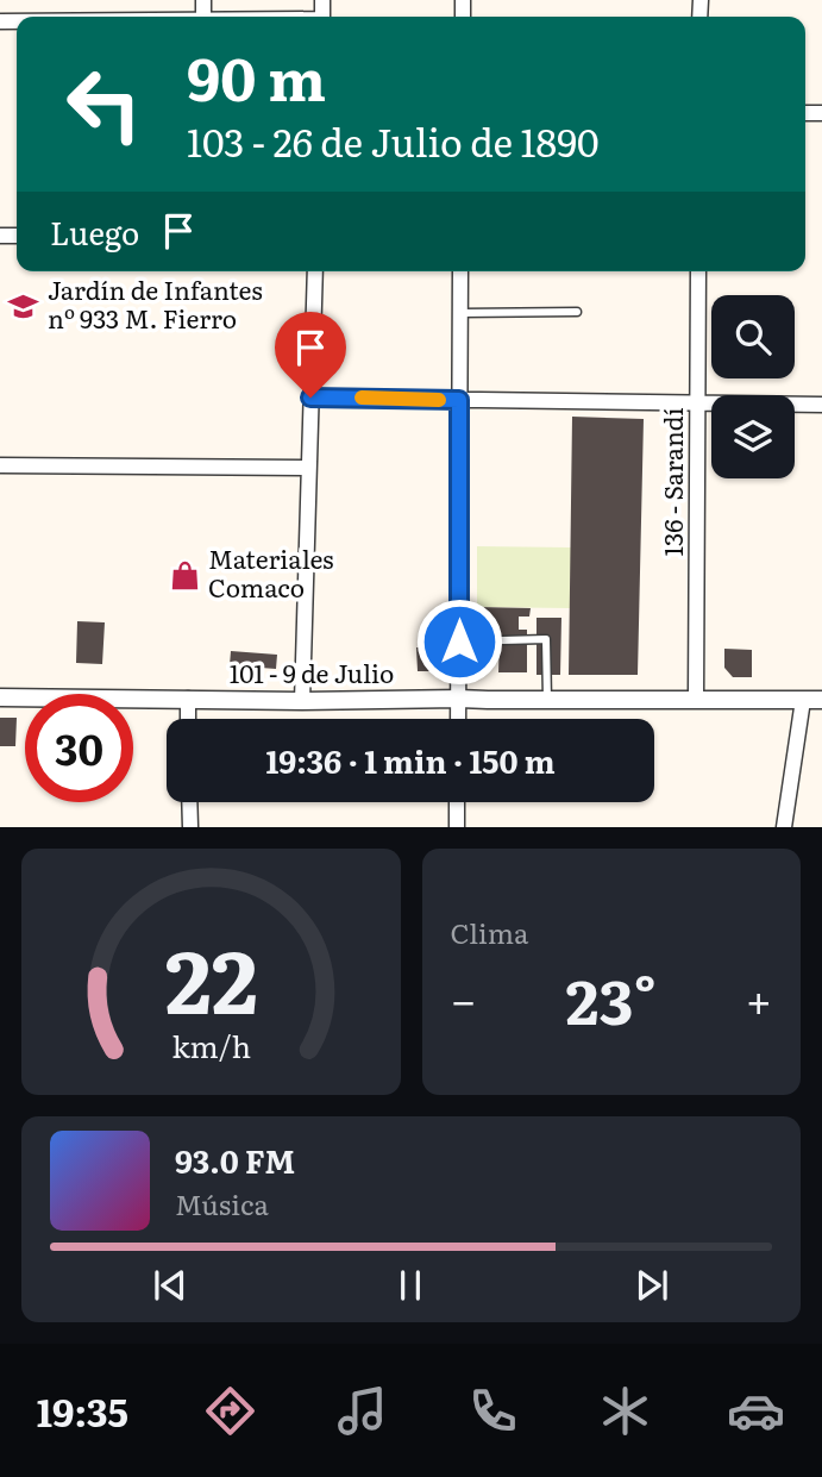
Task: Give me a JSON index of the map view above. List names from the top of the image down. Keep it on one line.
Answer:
{"streets":{"street":["136 - Sarandí","101 - 9 de Julio"]},"crossings":[["136 - Sarandí","101 - 9 de Julio"]],"places":{"school or university":["Jardín de Infantes nº 933 M. Fierro"],"shop":["Materiales Comaco"]},"page":{"turn":["90 m","103 - 26 de Julio de 1890"],"then":"Luego","limit":"30","trip":"19:36 · 1 min · 150 m","tile":"Clima","heat":["−","23°","+"],"song":["93.0 FM","Música"],"tabs":"19:35","gauge":["22","km/h"]}}
